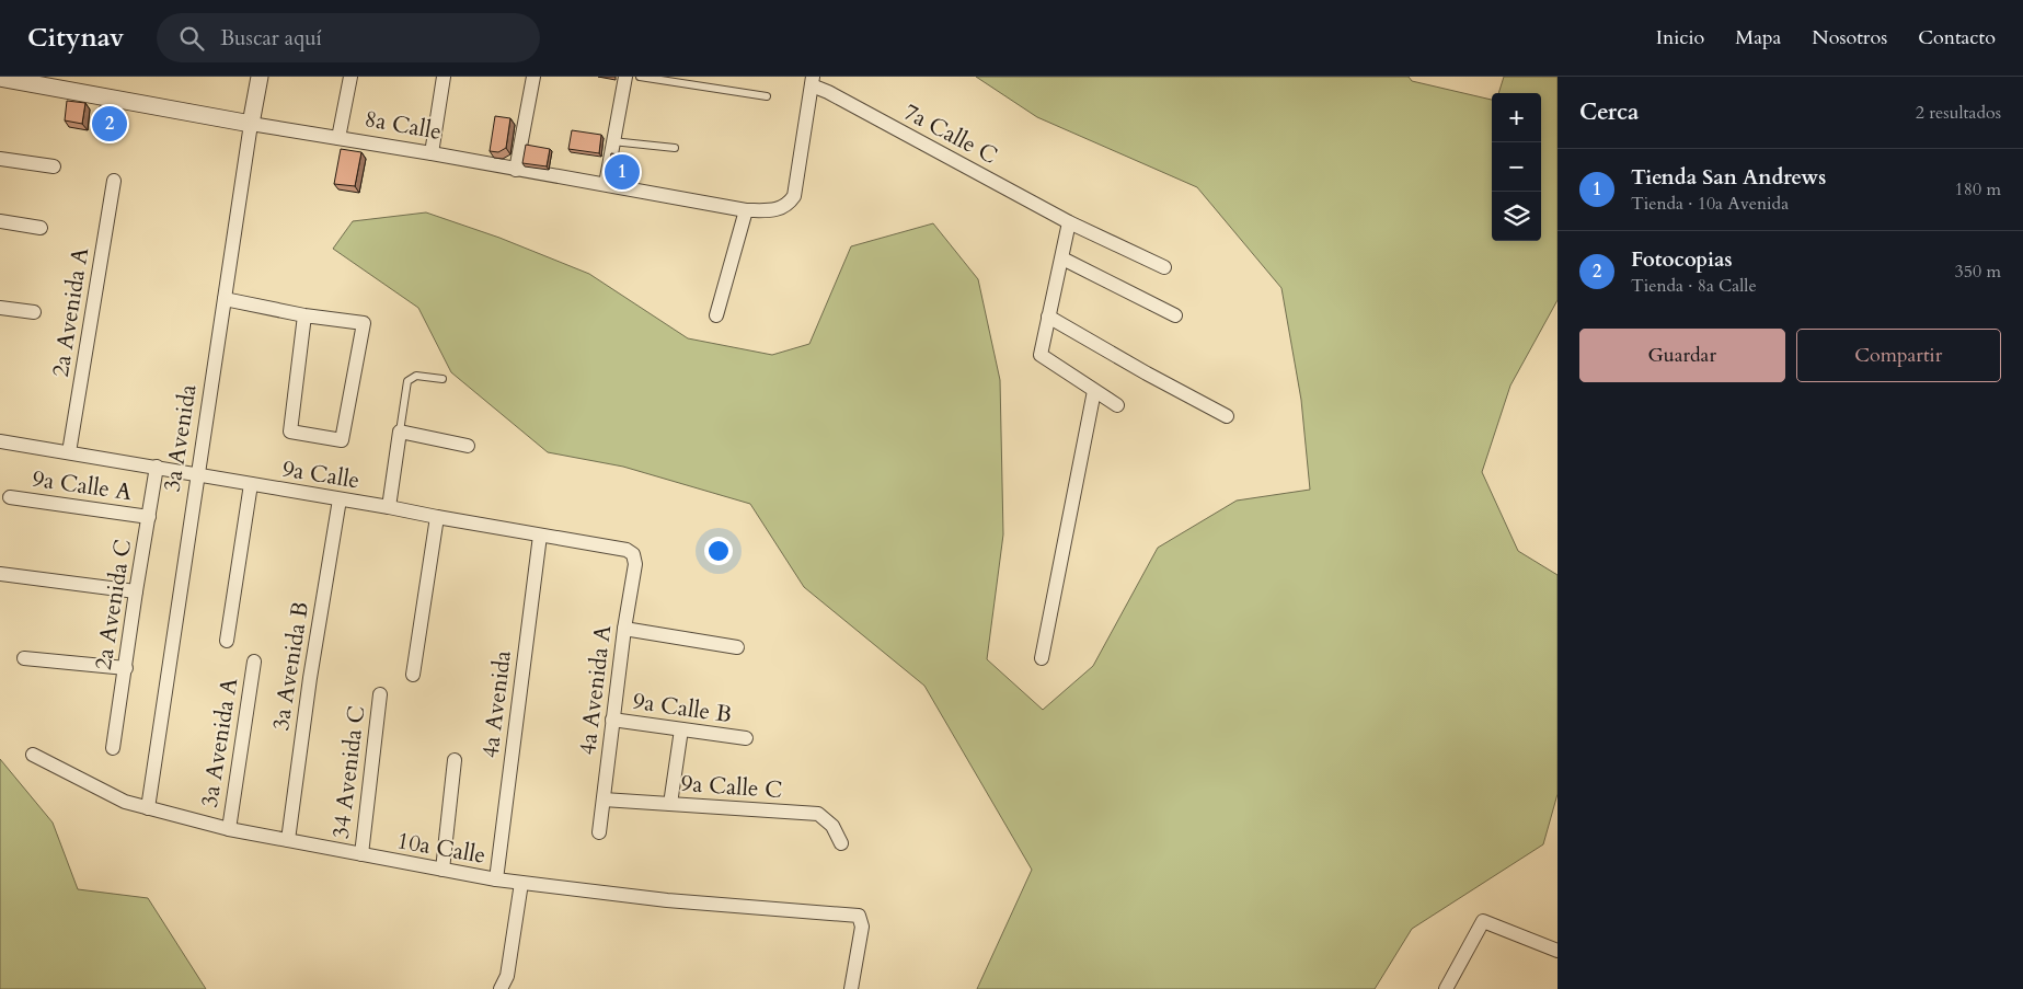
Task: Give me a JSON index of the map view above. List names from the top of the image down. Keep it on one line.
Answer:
{"streets":{"street":["8a Calle","7a Calle C","2a Avenida A","3a Avenida","9a Calle","9a Calle A","2a Avenida C","3a Avenida B","4a Avenida A","4a Avenida","9a Calle B","3a Avenida A","34 Avenida C","9a Calle C","10a Calle"]},"crossings":[["8a Calle","7a Calle C"],["8a Calle","3a Avenida"],["2a Avenida A","9a Calle"],["3a Avenida","9a Calle"],["3a Avenida","10a Calle"],["9a Calle","2a Avenida C"],["9a Calle","3a Avenida B"],["9a Calle","4a Avenida A"],["9a Calle","4a Avenida"],["9a Calle A","2a Avenida C"],["3a Avenida B","10a Calle"],["4a Avenida A","9a Calle B"],["4a Avenida A","9a Calle C"],["4a Avenida","10a Calle"],["3a Avenida A","10a Calle"],["34 Avenida C","10a Calle"]],"page":{"header":"Citynav","search":"Buscar aquí","nav":["Inicio","Mapa","Nosotros","Contacto"],"heading":["Cerca","2 resultados"],"map_buttons":["+","−"],"pins":["2","1"],"list":[{"mark":"1","name":"Tienda San Andrews","note":"Tienda · 10a Avenida","value":"180 m"},{"mark":"2","name":"Fotocopias","note":"Tienda · 8a Calle","value":"350 m"}],"buttons":["Guardar","Compartir"]}}
